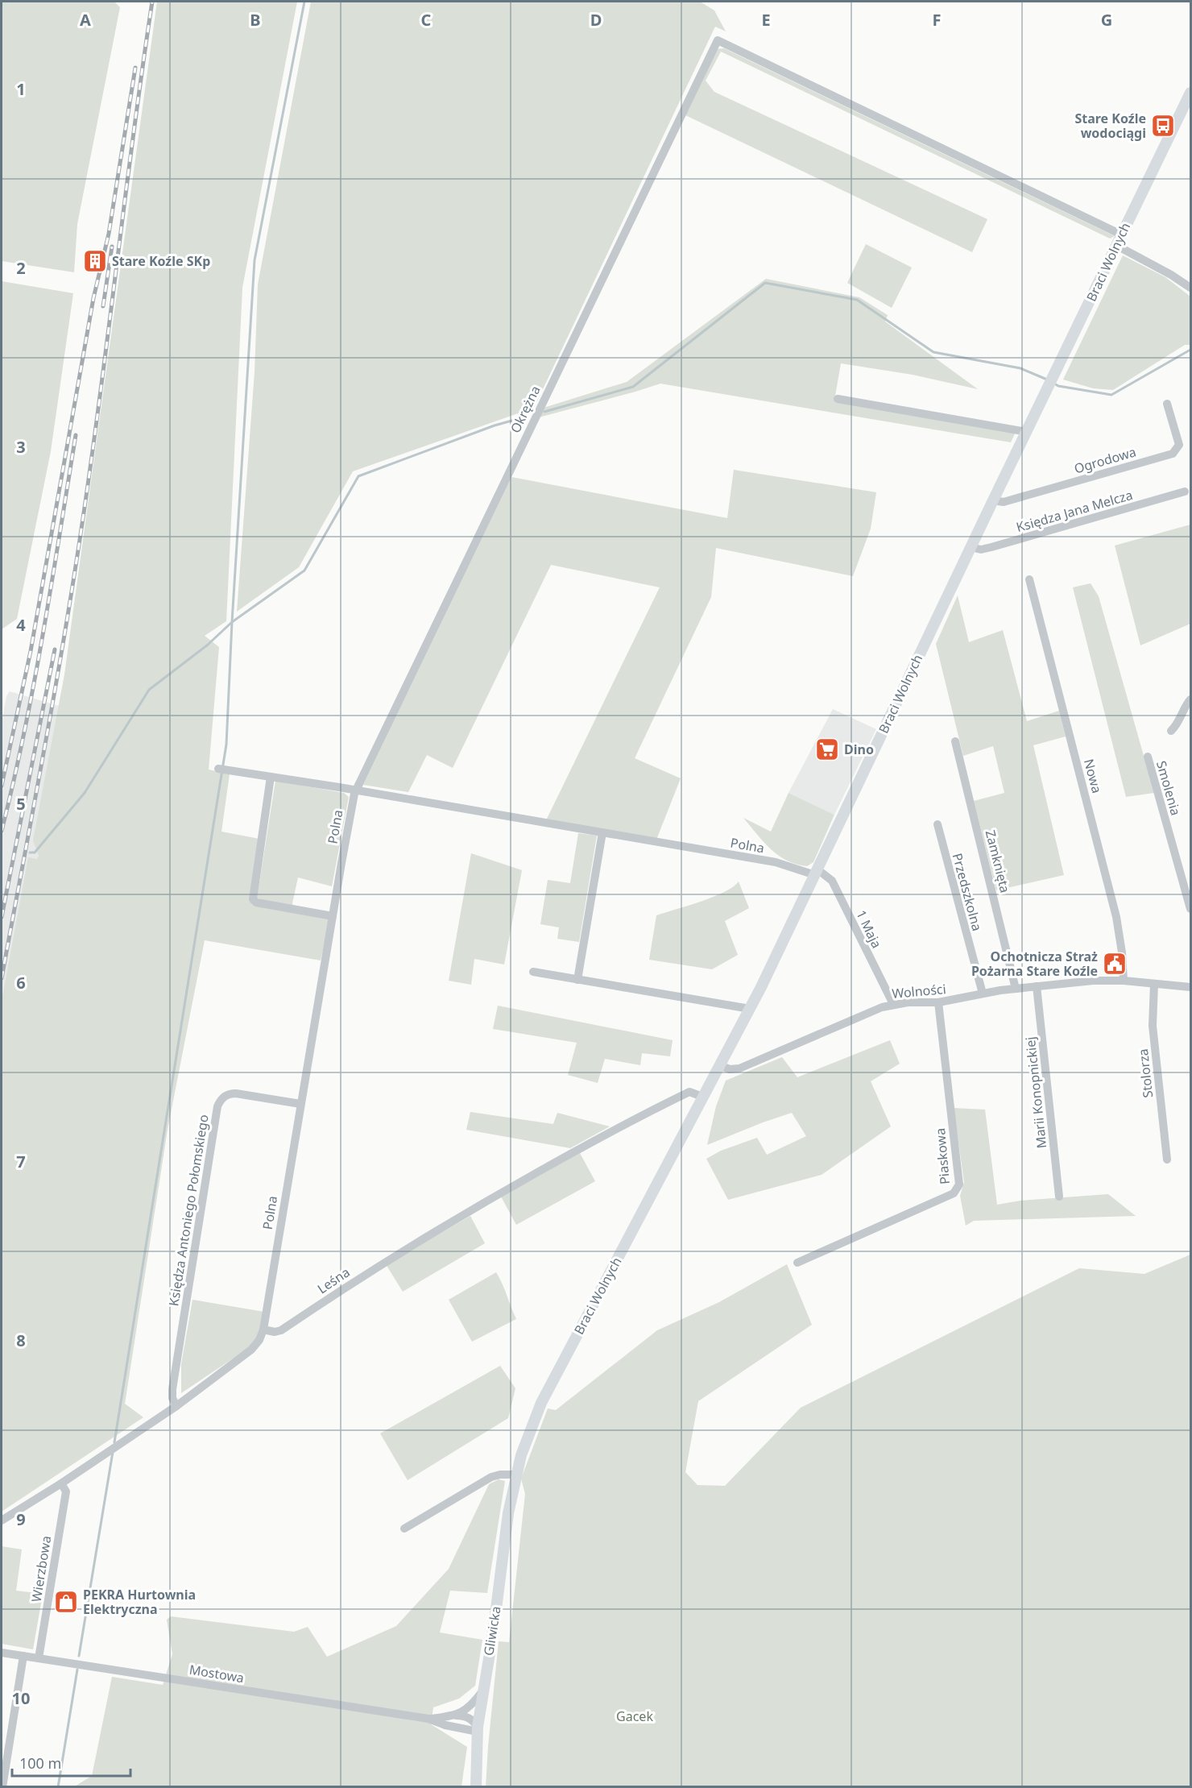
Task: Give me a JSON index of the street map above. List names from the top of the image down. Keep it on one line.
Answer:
{"streets":{"main road":["Braci Wolnych","Gliwicka"],"street":["Okrężna","Ogrodowa","Księdza Jana Melcza","Nowa","Smolenia","Polna","Zamknięta","Przedszkolna","1 Maja","Wolności","Stolorza","Marii Konopnickiej","Piaskowa","Księdza Antoniego Połomskiego","Leśna","Wierzbowa","Mostowa"]},"crossings":[["Braci Wolnych","Okrężna"],["Braci Wolnych","Ogrodowa"],["Braci Wolnych","Księdza Jana Melcza"],["Braci Wolnych","Polna"],["Braci Wolnych","1 Maja"],["Braci Wolnych","Wolności"],["Braci Wolnych","Leśna"],["Braci Wolnych","Gliwicka"],["Okrężna","Polna"],["Nowa","Wolności"],["Polna","1 Maja"],["Polna","Księdza Antoniego Połomskiego"],["Polna","Leśna"],["Zamknięta","Wolności"],["Przedszkolna","Wolności"],["1 Maja","Wolności"],["Wolności","Stolorza"],["Wolności","Marii Konopnickiej"],["Wolności","Piaskowa"],["Wierzbowa","Mostowa"],["Gliwicka","Mostowa"]],"parks":["Gacek"],"places":{"bus stop":["Stare Koźle wodociągi"],"building":["Stare Koźle SKp"],"supermarket":["Dino"],"public building":["Ochotnicza Straż Pożarna Stare Koźle"],"shop":["PEKRA Hurtownia Elektryczna"]},"scale_bar":"100 m","grid":{"columns":["A","B","C","D","E","F","G"],"rows":["1","2","3","4","5","6","7","8","9","10"]}}
